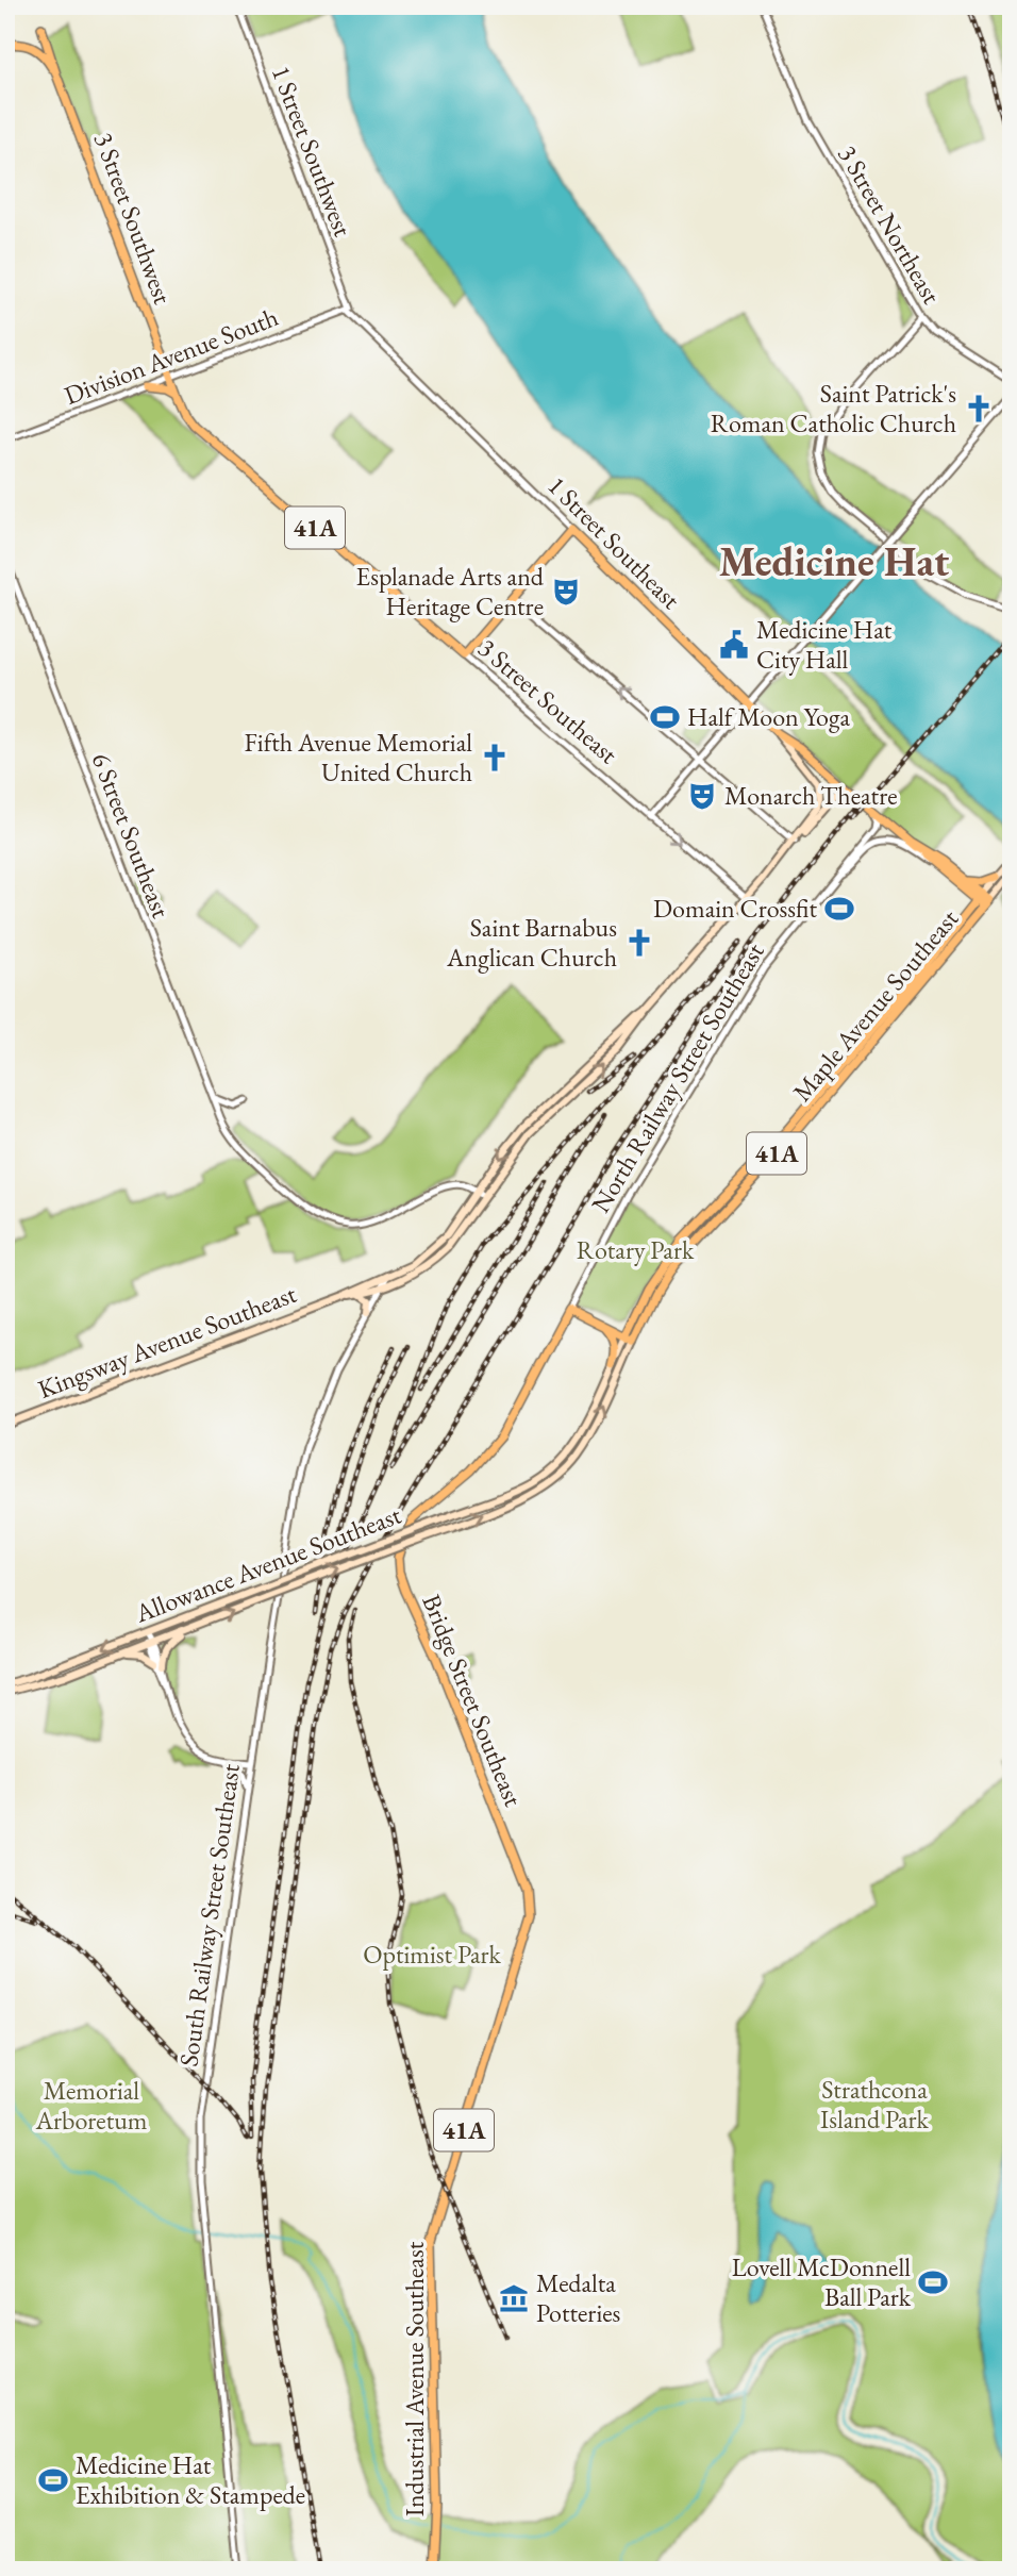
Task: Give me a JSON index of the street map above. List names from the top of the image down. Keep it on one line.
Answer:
{"streets":{"main road":["3 Street Southwest","41A","1 Street Southeast","3 Street Southeast","Maple Avenue Southeast","North Railway Street Southeast","Kingsway Avenue Southeast","Allowance Avenue Southeast","Bridge Street Southeast","Industrial Avenue Southeast"],"street":["1 Street Southwest","3 Street Northeast","Division Avenue South","6 Street Southeast","South Railway Street Southeast"]},"crossings":[["1 Street Southwest","Division Avenue South"],["1 Street Southwest","1 Street Southeast"],["3 Street Southwest","Division Avenue South"],["3 Street Southwest","3 Street Southeast"],["Division Avenue South","1 Street Southeast"],["Division Avenue South","3 Street Southeast"],["Maple Avenue Southeast","Allowance Avenue Southeast"],["North Railway Street Southeast","Bridge Street Southeast"],["Kingsway Avenue Southeast","South Railway Street Southeast"],["Bridge Street Southeast","Industrial Avenue Southeast"]],"districts":["Medicine Hat"],"parks":["Rotary Park","Optimist Park","Strathcona Island Park","Memorial Arboretum"],"places":{"church":["Saint Patrick's Roman Catholic Church","Fifth Avenue Memorial United Church","Saint Barnabus Anglican Church"],"theatre":["Esplanade Arts and Heritage Centre","Monarch Theatre"],"public building":["Medicine Hat City Hall"],"sports":["Half Moon Yoga","Domain Crossfit","Lovell McDonnell Ball Park","Medicine Hat Exhibition & Stampede"],"museum":["Medalta Potteries"]}}
